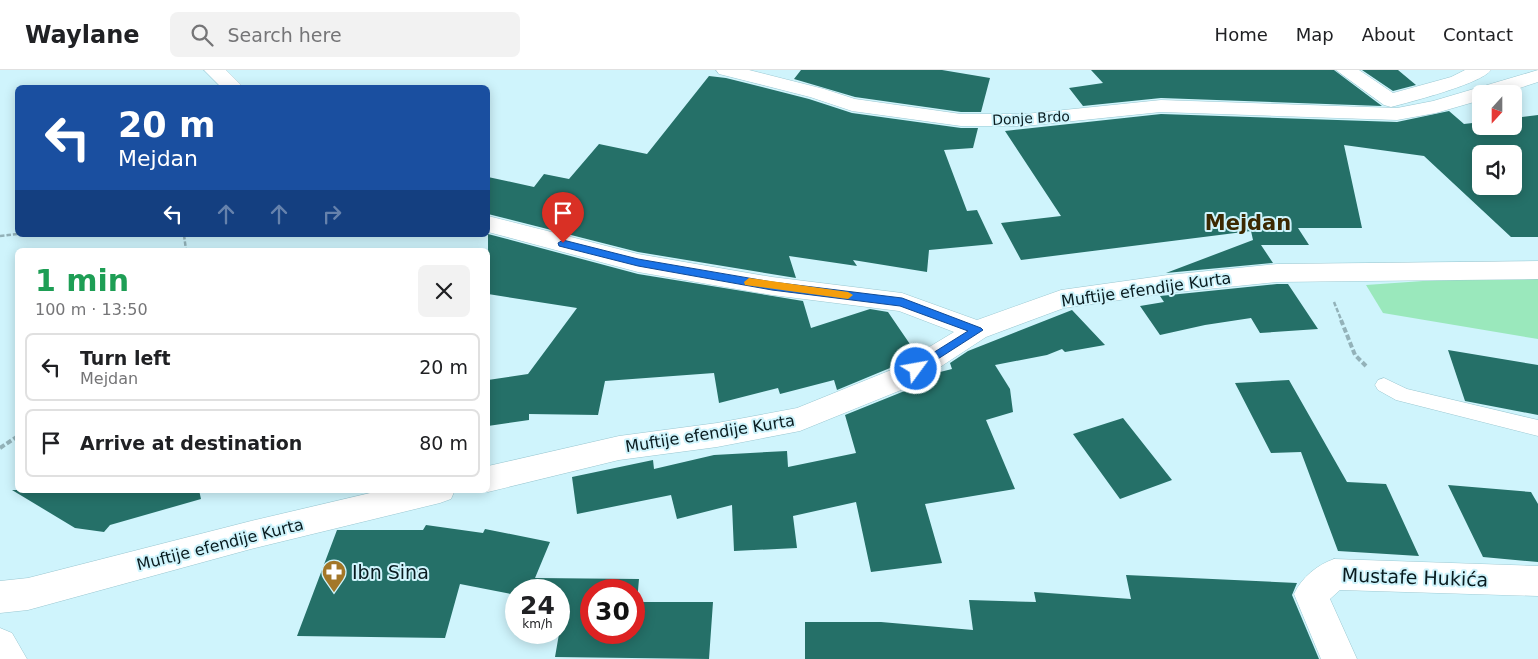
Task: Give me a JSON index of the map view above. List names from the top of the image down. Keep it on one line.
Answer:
{"streets":{"street":["Donje Brdo","Muftije efendije Kurta","Mustafe Hukića"]},"districts":["Mejdan"],"places":{"pharmacy":["Ibn Sina"]},"north":"bottom","page":{"header":"Waylane","search":"Search here","nav":["Home","Map","About","Contact"],"turn":["20 m","Mejdan"],"heading":["1 min","100 m · 13:50"],"list":[{"name":"Turn left","note":"Mejdan","value":"20 m"},{"name":"Arrive at destination","value":"80 m"}],"speed":"24 km/h","limit":"30"}}
